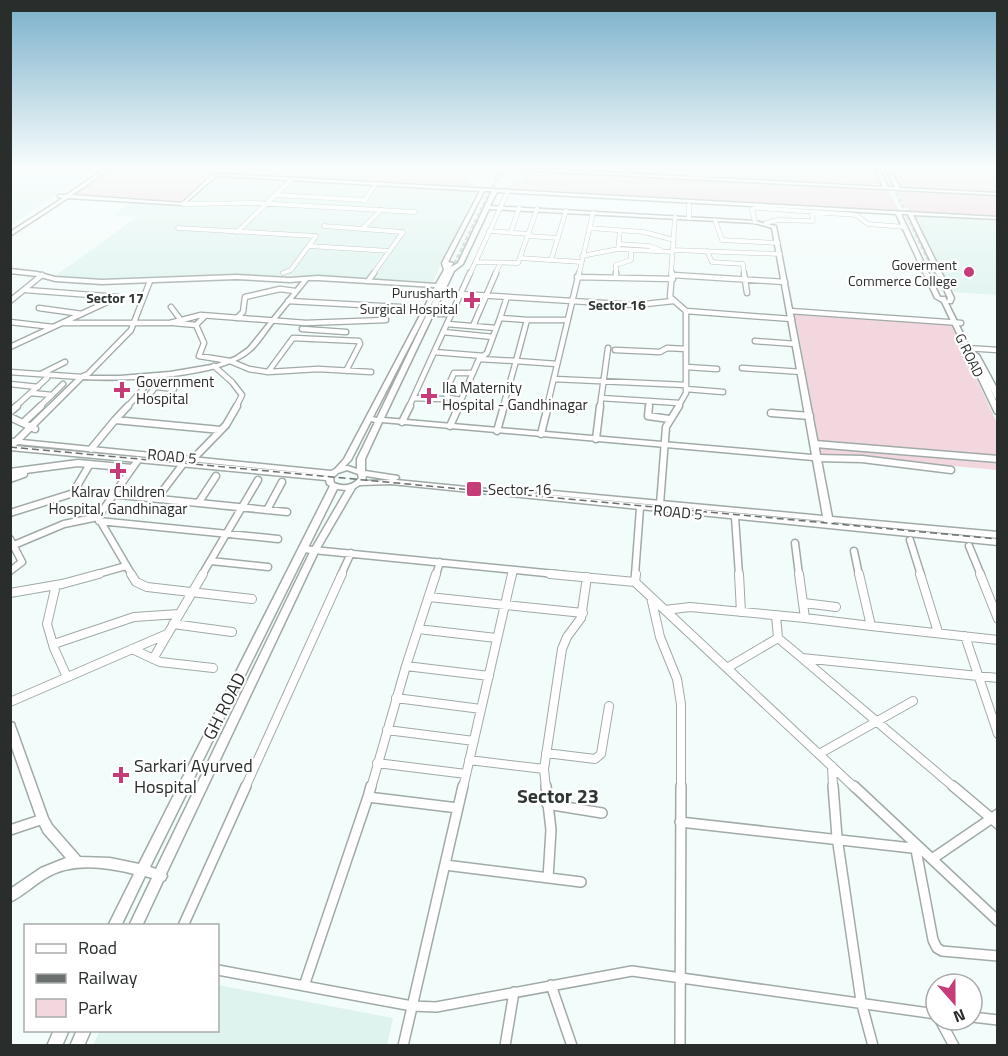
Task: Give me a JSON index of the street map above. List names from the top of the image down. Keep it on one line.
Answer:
{"streets":{"street":["G ROAD","ROAD 5","GH ROAD"]},"crossings":[["ROAD 5","GH ROAD"]],"districts":["Sector 17","Sector 16","Sector 23"],"places":{"other":["Goverment Commerce College"],"health":["Purusharth Surgical Hospital","Government Hospital","Ila Maternity Hospital - Gandhinagar","Kalrav Children Hospital, Gandhinagar","Sarkari Ayurved Hospital"],"transit":["Sector-16"]},"legend":["Road","Railway","Park"],"north":"bottom"}
